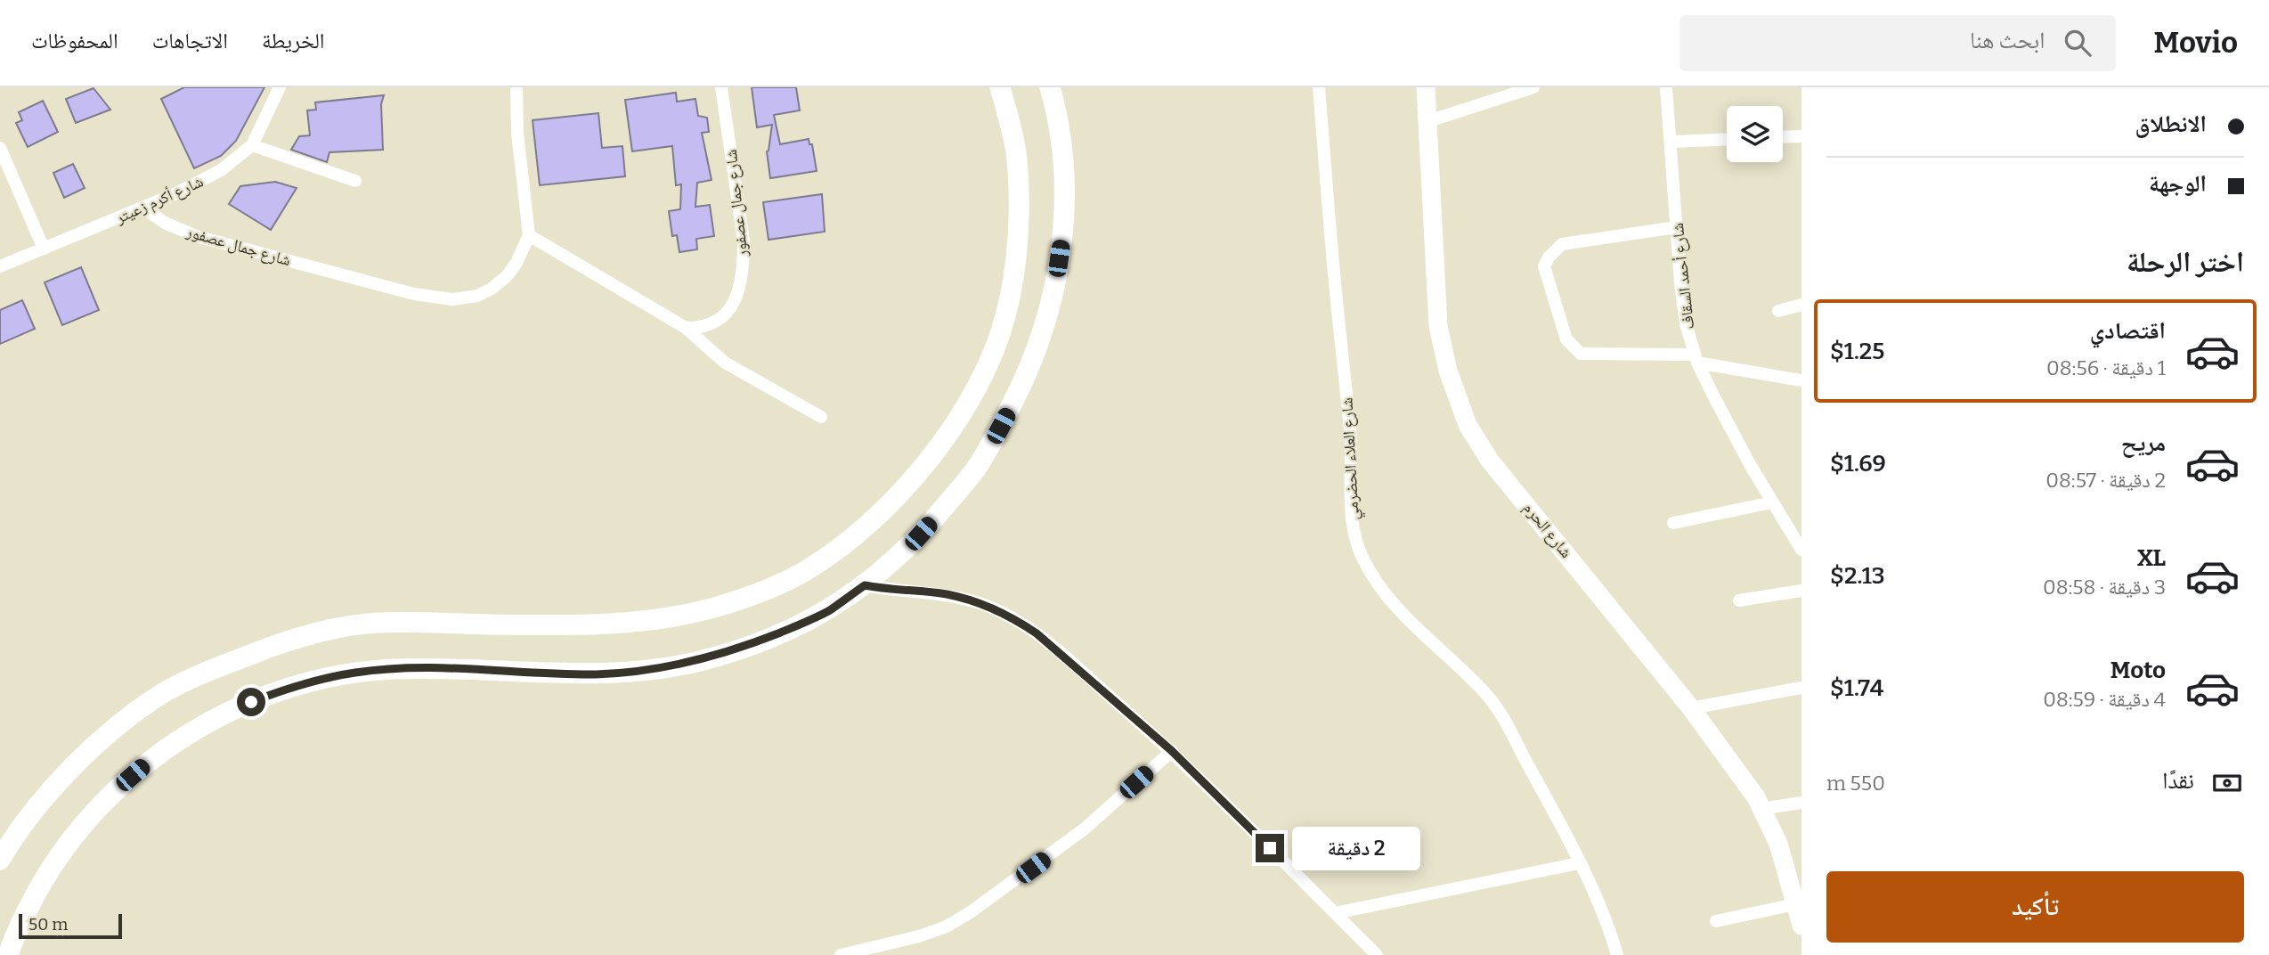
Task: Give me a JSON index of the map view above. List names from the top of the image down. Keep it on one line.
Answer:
{"streets":{"street":["شارع أكرم زعيتر","شارع جمال عصفور","شارع أحمد السقاف","شارع العلاء الحضرمي","شارع الحرم"]},"crossings":[["شارع أكرم زعيتر","شارع جمال عصفور"]],"scale_bar":"50 m","page":{"header":"Movio","search":"ابحث هنا","nav":["الخريطة","الاتجاهات","المحفوظات"],"banner":["الانطلاق","الوجهة"],"heading":"اختر الرحلة","list":[{"name":"اقتصادي","note":"1 دقيقة · 08:56","value":"$1.25"},{"name":"مريح","note":"2 دقيقة · 08:57","value":"$1.69"},{"name":"XL","note":"3 دقيقة · 08:58","value":"$2.13"},{"name":"Moto","note":"4 دقيقة · 08:59","value":"$1.74"}],"pay":["نقدًا","550 m"],"bubble":"2 دقيقة","buttons":"تأكيد","scale":"50 m"}}
